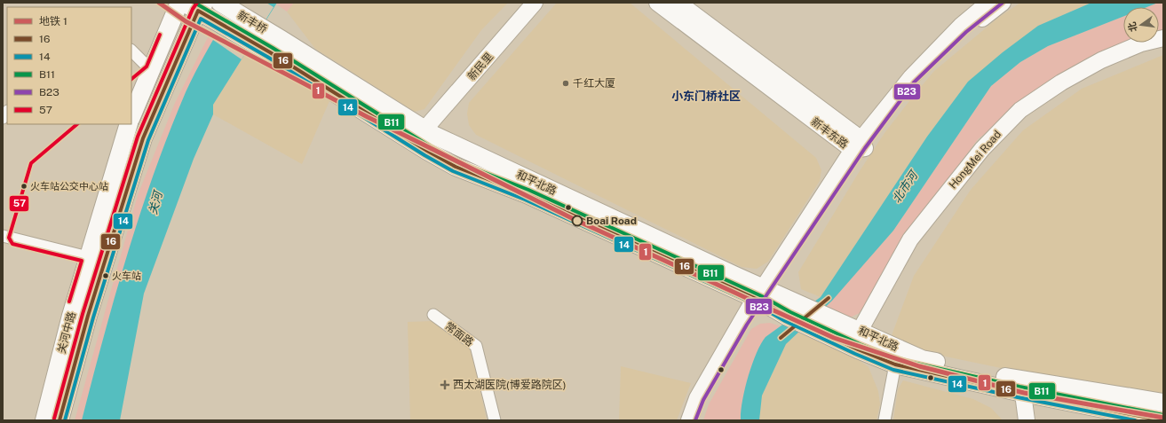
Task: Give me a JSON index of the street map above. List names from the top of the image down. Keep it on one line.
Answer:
{"streets":{"main road":["新丰桥","和平北路","关河中路"],"street":["新民里","新丰东路","HongMei Road","常面路"]},"crossings":[["新丰桥","和平北路"],["新丰桥","关河中路"],["新民里","和平北路"],["HongMei Road","和平北路"]],"districts":["小东门桥社区"],"water":["北市河","关河"],"places":{"other":["千红大厦","火车站公交中心站","Boai Road","火车站"],"health":["西太湖医院(博爱路院区)"]},"lines":["metro line 1","transit line B11","transit line B23","transit line 57","transit line 16","transit line 14"],"legend":["地铁 1","16","14","B11","B23","57"],"north":"left"}
